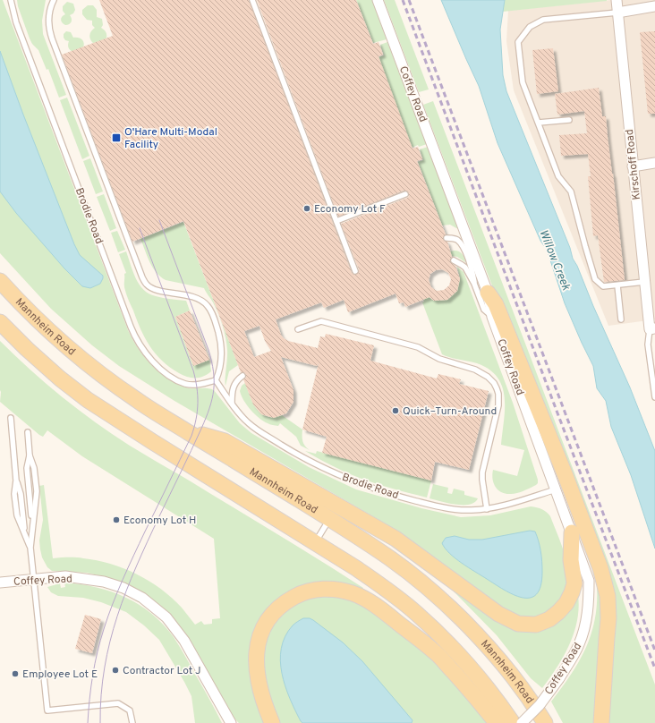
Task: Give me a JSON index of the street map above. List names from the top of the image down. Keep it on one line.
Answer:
{"streets":{"main road":["Mannheim Road"],"street":["Coffey Road","Kirschoff Road"],"lane":["Brodie Road"]},"crossings":[["Coffey Road","Brodie Road"]],"water":["Willow Creek"],"places":{"transit":["O'Hare Multi-Modal Facility"],"other":["Economy Lot F","Quick–Turn-Around","Economy Lot H","Contractor Lot J","Employee Lot E"]}}
